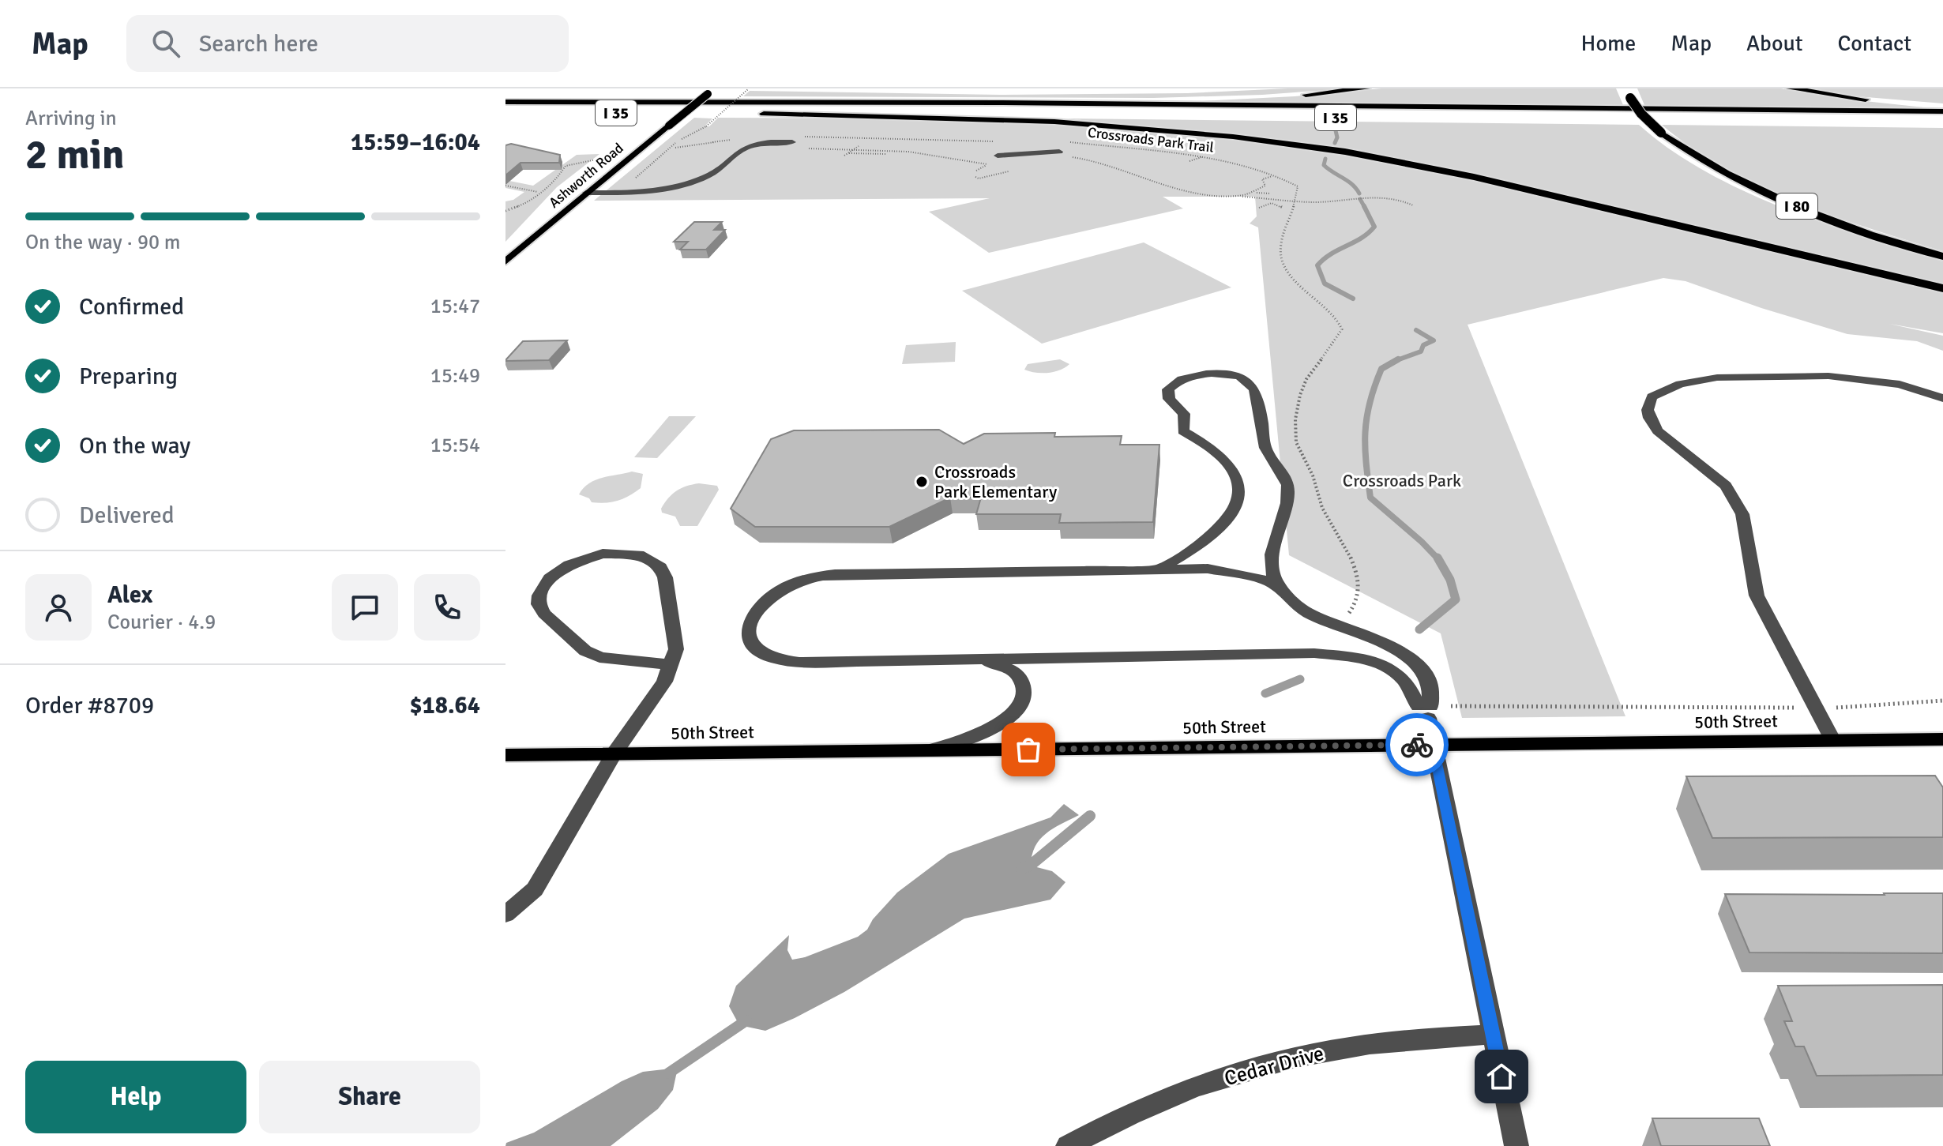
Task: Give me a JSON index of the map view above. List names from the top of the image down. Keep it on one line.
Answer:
{"streets":{"highway":["I 35","I 80"],"main road":["Ashworth Road","50th Street"],"street":["Cedar Drive"],"path":["Crossroads Park Trail"]},"parks":["Crossroads Park"],"places":["Crossroads Park Elementary"],"page":{"header":"Map","search":"Search here","nav":["Home","Map","About","Contact"],"heading":["2 min","Arriving in","15:59–16:04"],"panel":["Alex","Courier · 4.9","Order #8709","$18.64"],"bar":"On the way · 90 m","list":[["Confirmed","15:47"],["Preparing","15:49"],["On the way","15:54"],"Delivered"],"buttons":["Help","Share"]}}
